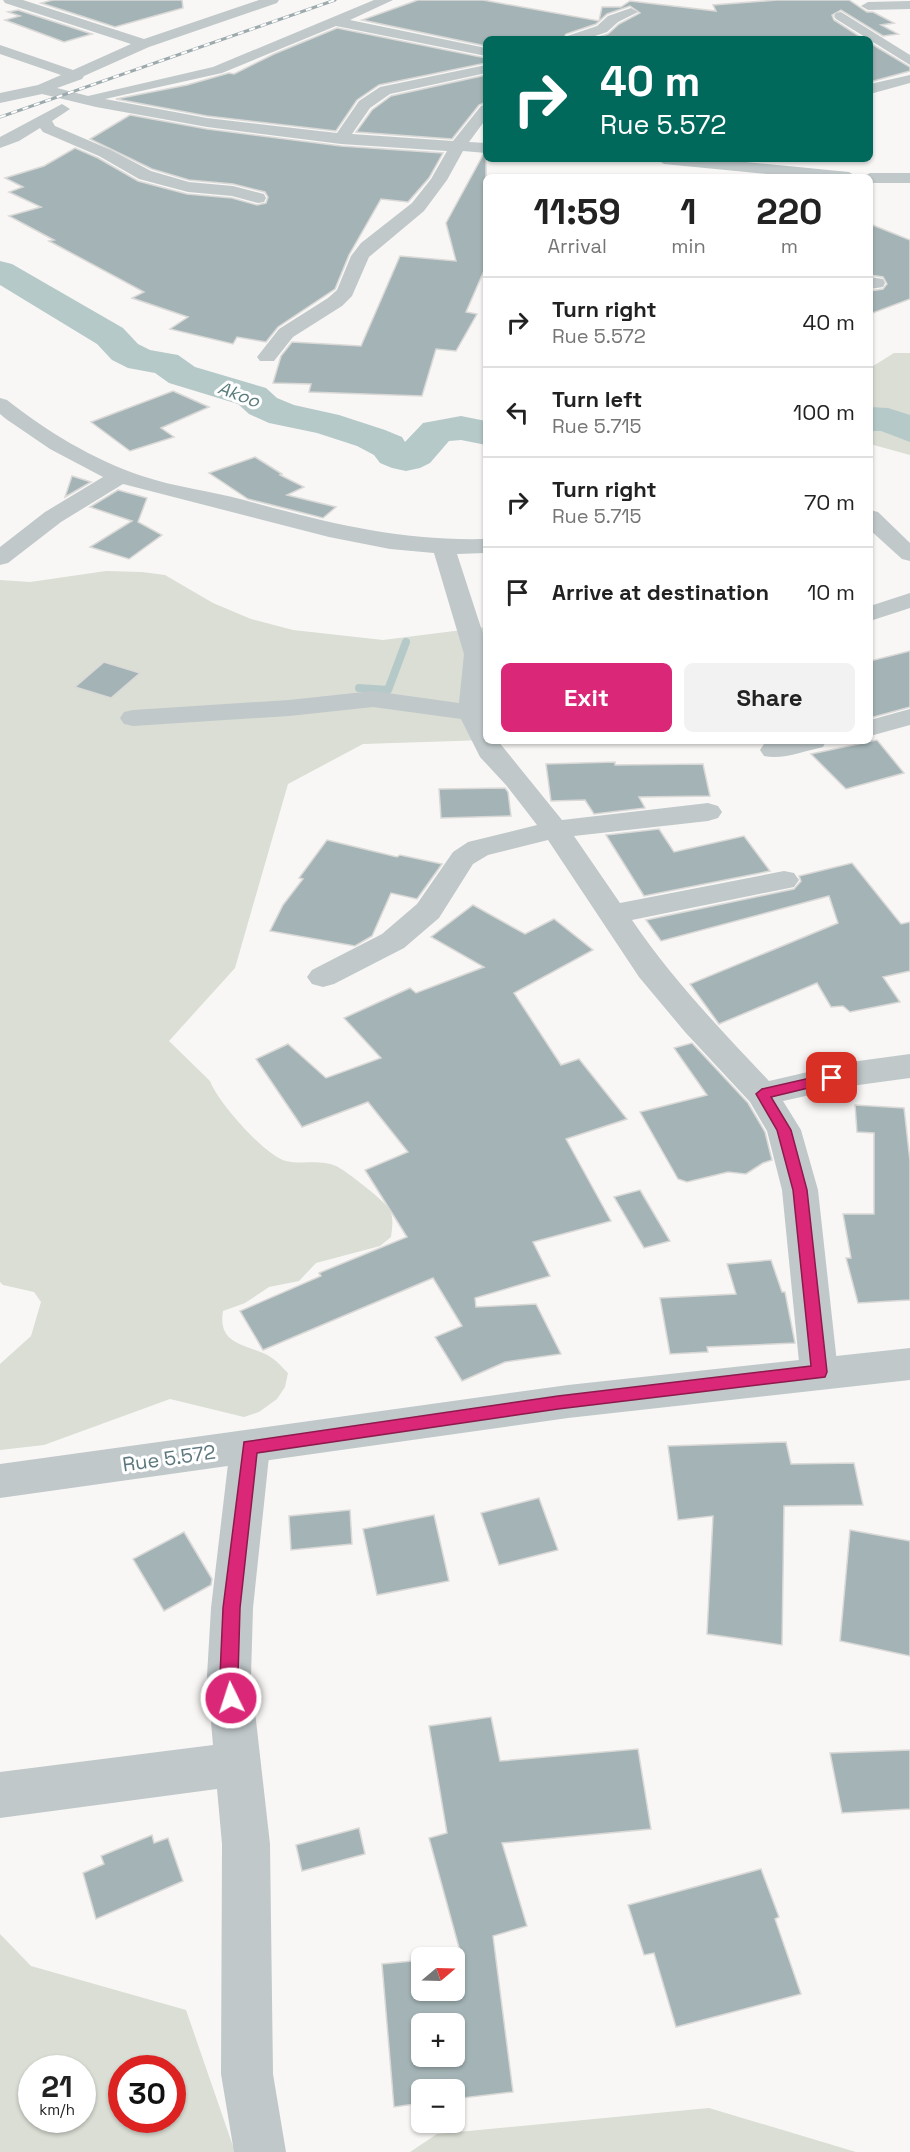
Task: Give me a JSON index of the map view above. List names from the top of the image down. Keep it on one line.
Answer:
{"streets":{"street":["Rue 5.572"]},"water":["Akoo"],"north":"right","page":{"turn":["40 m","Rue 5.572"],"eta":["11:59","Arrival","1","min","220","m"],"list":[{"name":"Turn right","note":"Rue 5.572","value":"40 m"},{"name":"Turn left","note":"Rue 5.715","value":"100 m"},{"name":"Turn right","note":"Rue 5.715","value":"70 m"},{"name":"Arrive at destination","value":"10 m"}],"buttons":["Exit","Share"],"map_buttons":["+","−"],"speed":"21 km/h","limit":"30"}}
